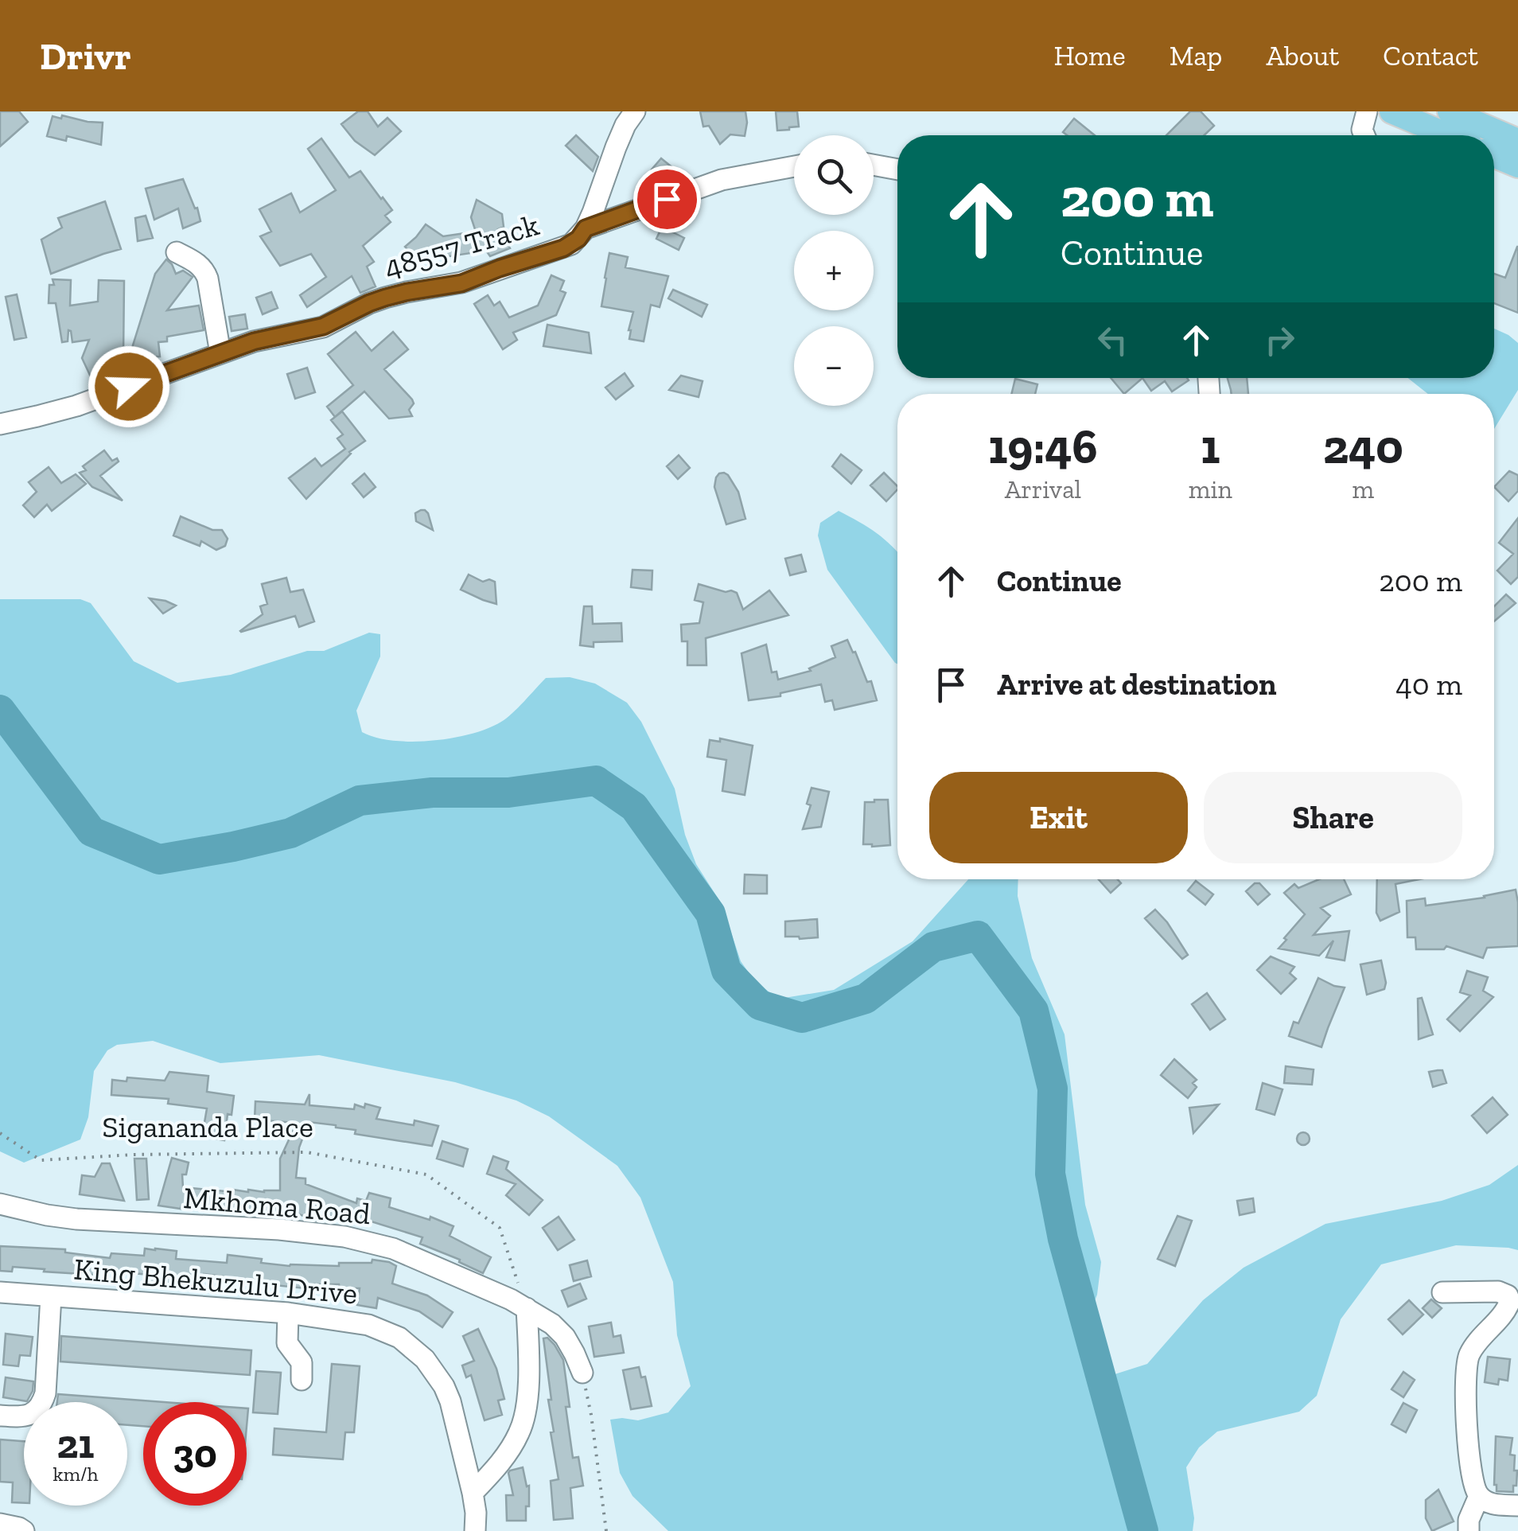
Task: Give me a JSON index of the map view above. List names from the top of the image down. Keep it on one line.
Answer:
{"streets":{"street":["48557 Track","Mkhoma Road","King Bhekuzulu Drive"],"path":["Sigananda Place"]},"crossings":[["Sigananda Place","Mkhoma Road"]],"page":{"header":"Drivr","nav":["Home","Map","About","Contact"],"map_buttons":["+","−"],"turn":["200 m","Continue"],"eta":["19:46","Arrival","1","min","240","m"],"list":[{"name":"Continue","value":"200 m"},{"name":"Arrive at destination","value":"40 m"}],"buttons":["Exit","Share"],"speed":"21 km/h","limit":"30"}}
